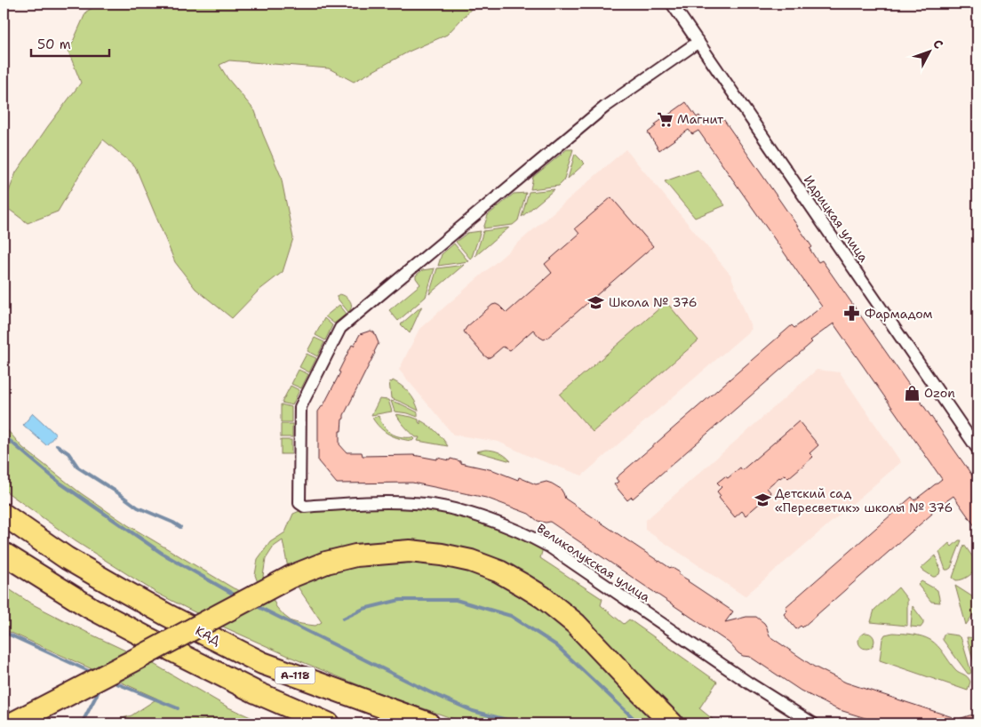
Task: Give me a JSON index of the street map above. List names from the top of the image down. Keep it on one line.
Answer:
{"streets":{"highway":["КАД","А-118"],"street":["Идрицкая улица","Великолукская улица"]},"crossings":[["Идрицкая улица","Великолукская улица"]],"places":{"supermarket":["Магнит"],"school or university":["Школа № 376","Детский сад «Пересветик» школы № 376"],"pharmacy":["Фармадом"],"shop":["Ozon"]},"scale_bar":"50 m","north":"top right"}
